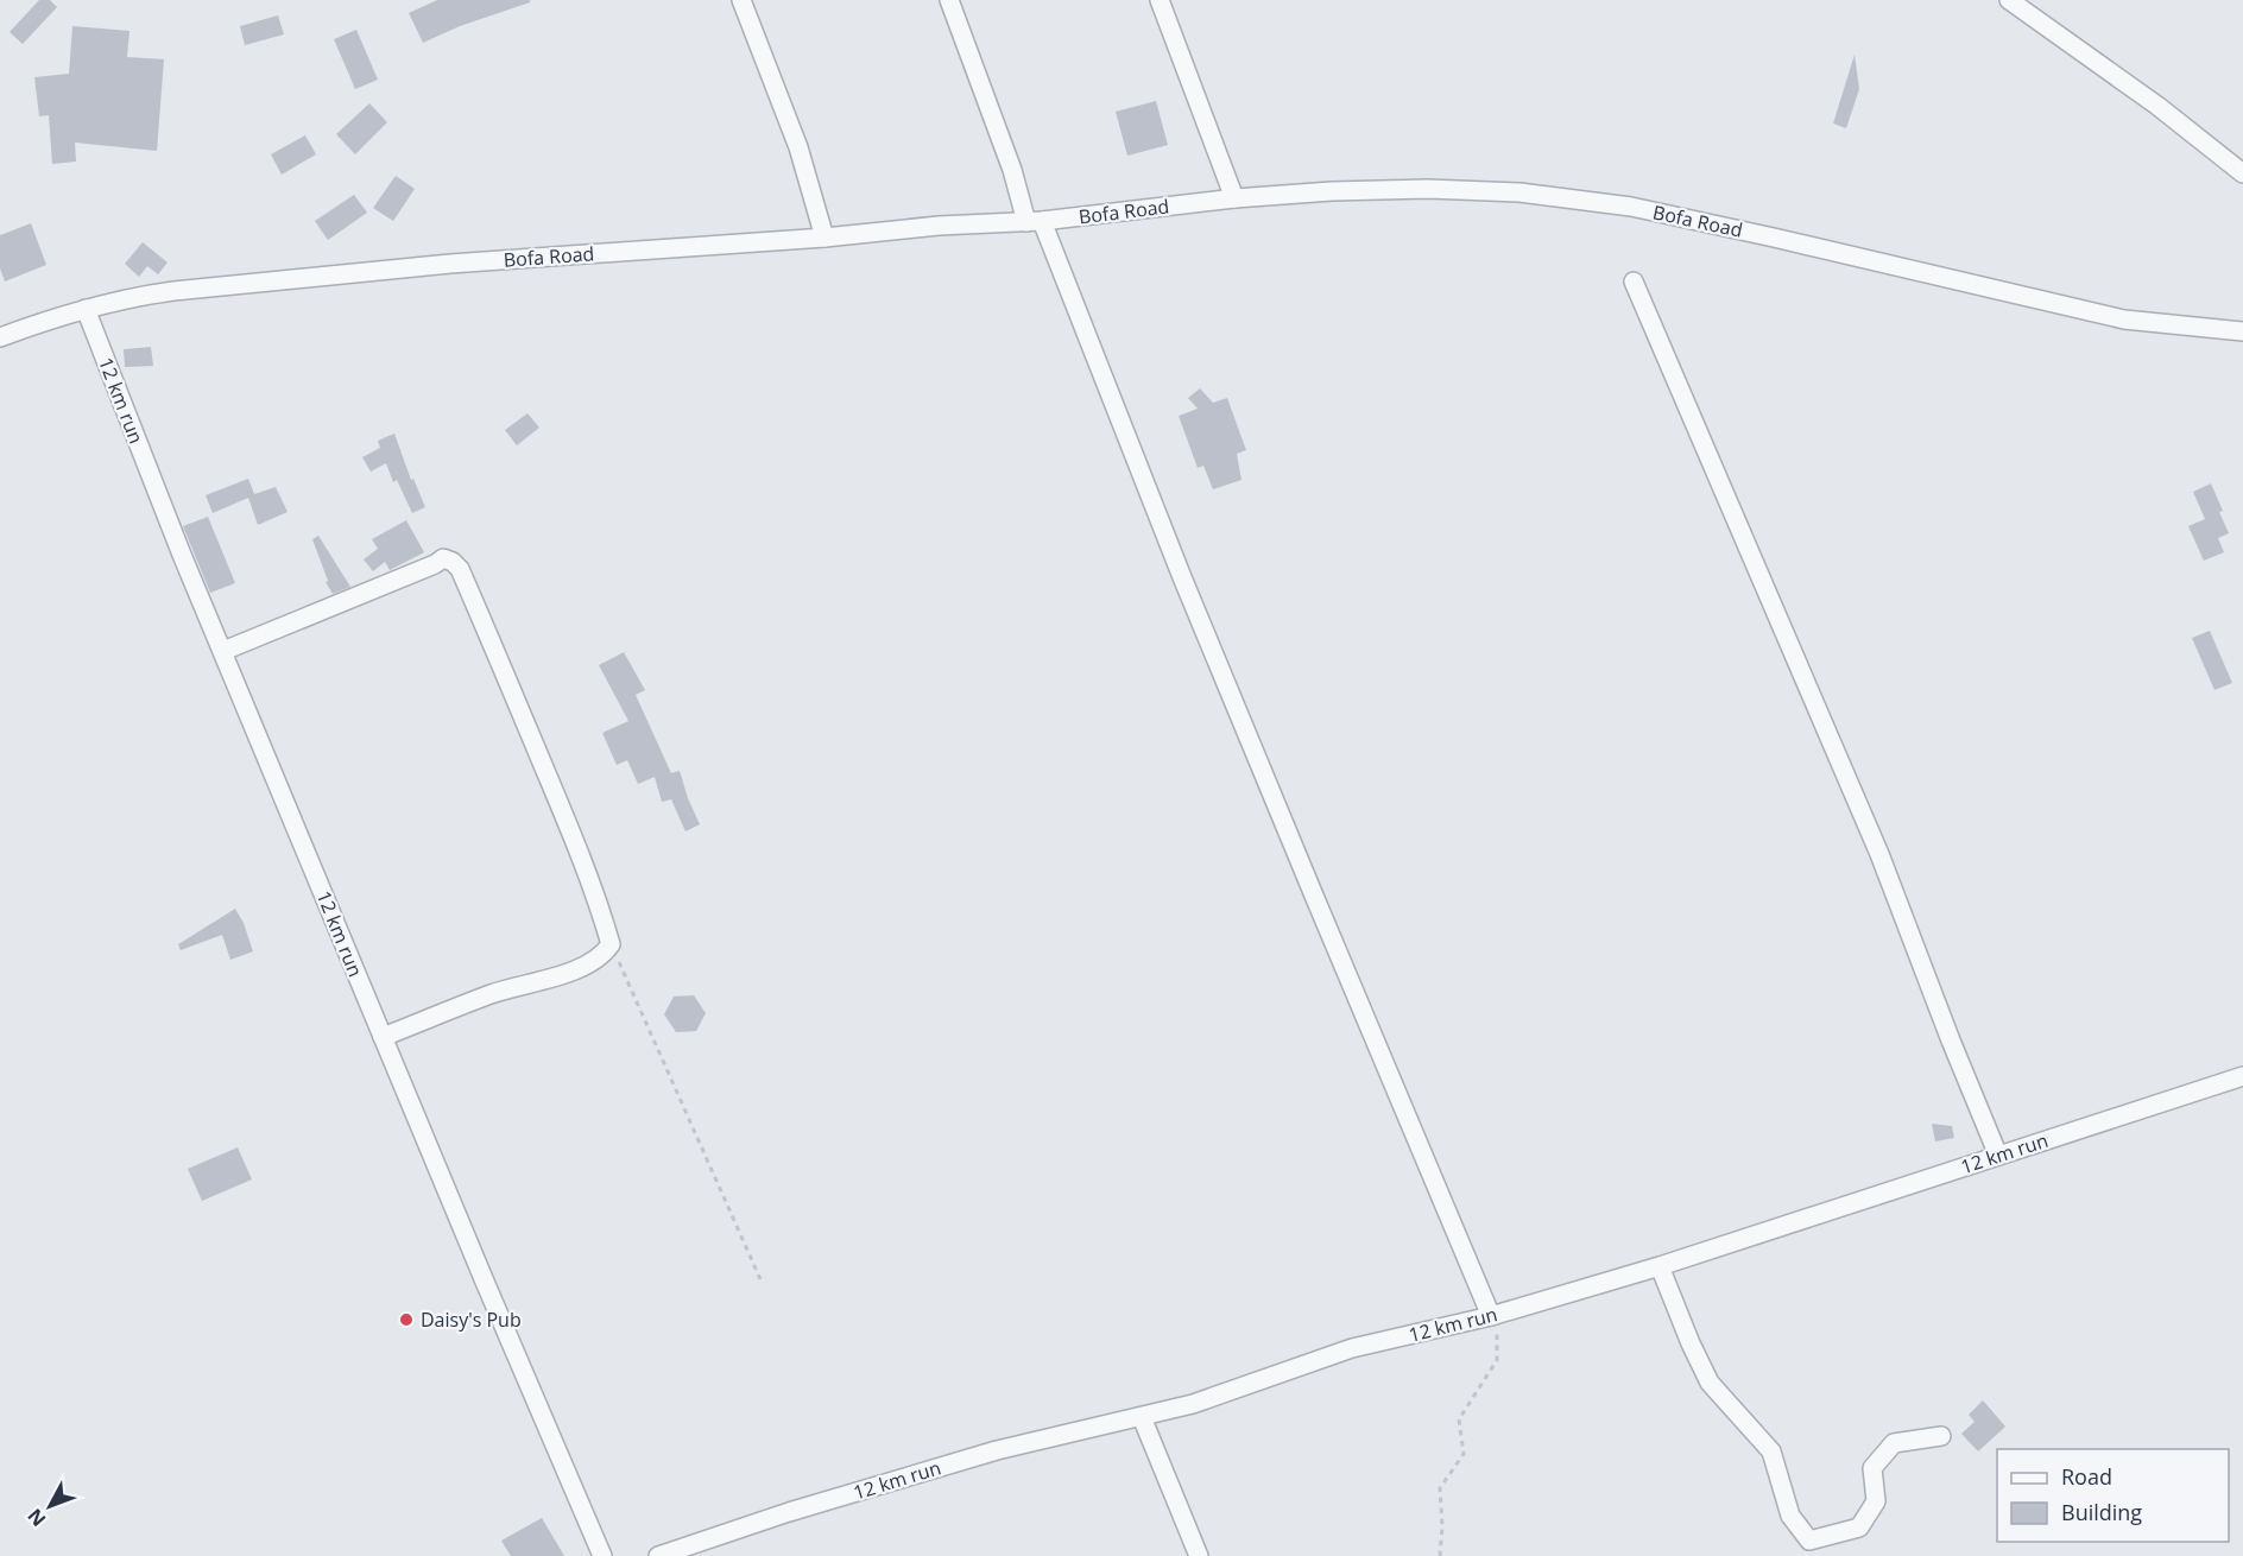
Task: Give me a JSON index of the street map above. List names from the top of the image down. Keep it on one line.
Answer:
{"streets":{"street":["Bofa Road","12 km run"]},"crossings":[["Bofa Road","12 km run"]],"places":["Daisy's Pub"],"legend":["Road","Building"],"north":"bottom left"}
